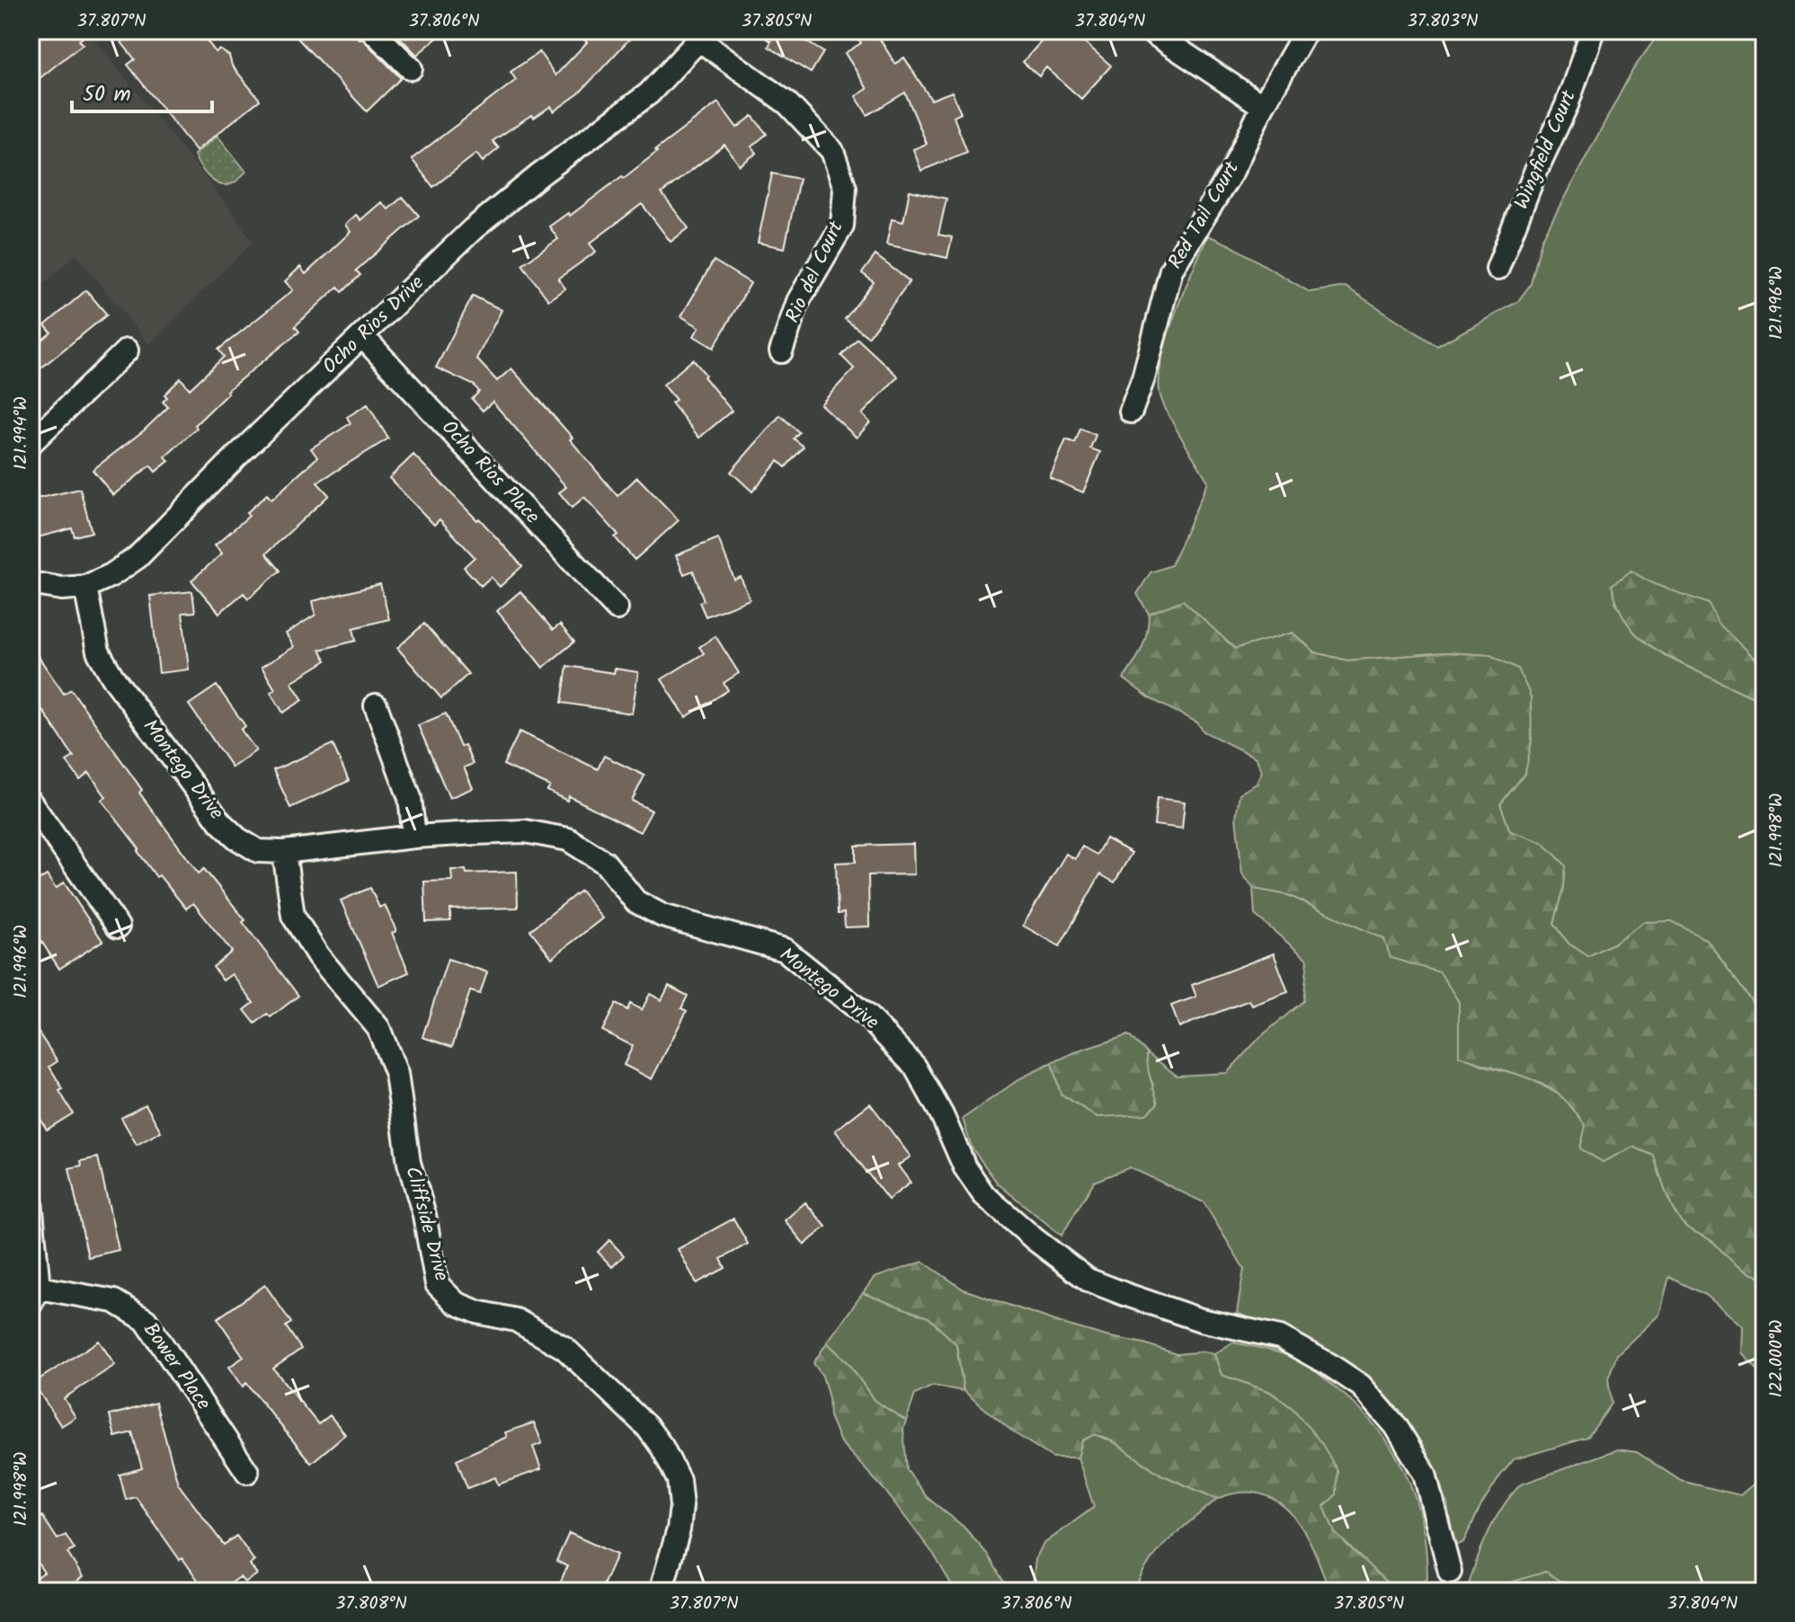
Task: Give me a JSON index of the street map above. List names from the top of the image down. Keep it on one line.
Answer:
{"streets":{"street":["Wingfield Court","Red Tail Court","Rio del Court","Ocho Rios Drive","Ocho Rios Place","Montego Drive","Cliffside Drive","Bower Place"]},"crossings":[["Rio del Court","Ocho Rios Drive"],["Ocho Rios Drive","Ocho Rios Place"],["Ocho Rios Drive","Montego Drive"],["Montego Drive","Cliffside Drive"]],"scale_bar":"50 m","coordinates":["37.807°N","37.806°N","37.805°N","37.804°N","37.803°N","121.996°W","121.994°W","121.998°W","122.000°W","37.808°N"]}
